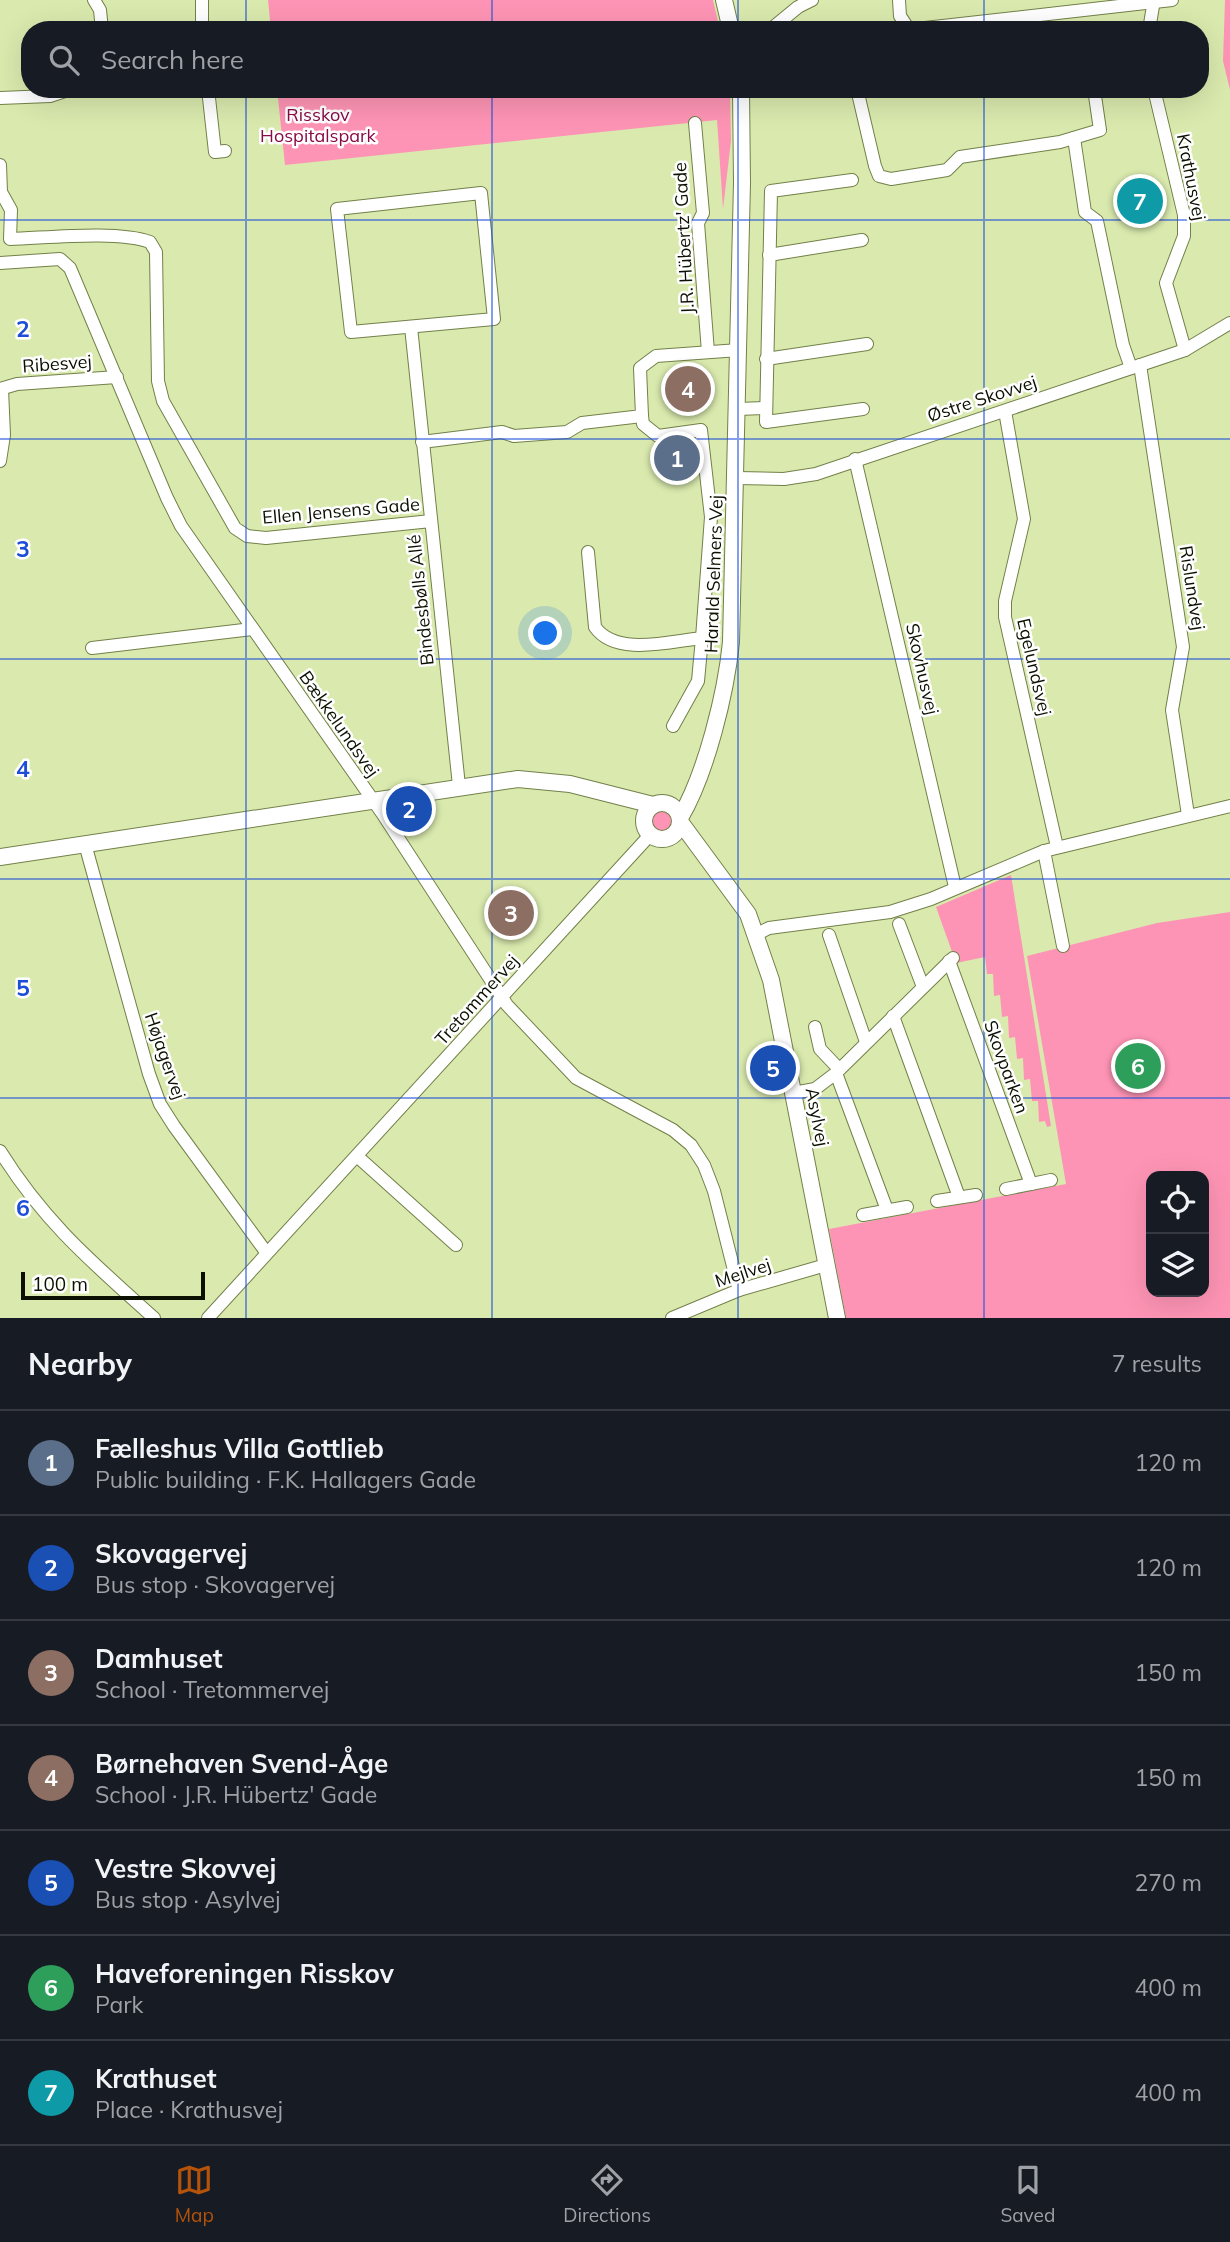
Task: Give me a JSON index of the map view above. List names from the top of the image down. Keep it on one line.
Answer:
{"streets":{"street":["Krathusvej","J.R. Hübertz' Gade","Ribesvej","Østre Skovvej","Ellen Jensens Gade","Harald Selmers Vej","Rislundvej","Bindesbølls Allé","Egelundsvej","Skovhusvej","Bækkelundsvej","Tretommervej","Højagervej","Skovparken","Asylvej","Mejlvej"]},"crossings":[["Krathusvej","Østre Skovvej"],["Ribesvej","Bækkelundsvej"],["Østre Skovvej","Harald Selmers Vej"],["Østre Skovvej","Rislundvej"],["Østre Skovvej","Egelundsvej"],["Østre Skovvej","Skovhusvej"],["Ellen Jensens Gade","Bindesbølls Allé"],["Harald Selmers Vej","Tretommervej"],["Harald Selmers Vej","Asylvej"],["Bækkelundsvej","Tretommervej"],["Bækkelundsvej","Mejlvej"],["Tretommervej","Højagervej"],["Tretommervej","Asylvej"],["Skovparken","Asylvej"],["Asylvej","Mejlvej"]],"parks":["Risskov Hospitalspark"],"scale_bar":"100 m","page":{"search":"Search here","pins":["7","4","1","2","3","6","5"],"scale":"100 m","heading":["Nearby","7 results"],"list":[{"mark":"1","name":"Fælleshus Villa Gottlieb","note":"Public building · F.K. Hallagers Gade","value":"120 m"},{"mark":"2","name":"Skovagervej","note":"Bus stop · Skovagervej","value":"120 m"},{"mark":"3","name":"Damhuset","note":"School · Tretommervej","value":"150 m"},{"mark":"4","name":"Børnehaven Svend-Åge","note":"School · J.R. Hübertz' Gade","value":"150 m"},{"mark":"5","name":"Vestre Skovvej","note":"Bus stop · Asylvej","value":"270 m"},{"mark":"6","name":"Haveforeningen Risskov","note":"Park","value":"400 m"},{"mark":"7","name":"Krathuset","note":"Place · Krathusvej","value":"400 m"}],"nav":["Map","Directions","Saved"]},"grid":{"rows":["2","3","4","5","6"]}}
